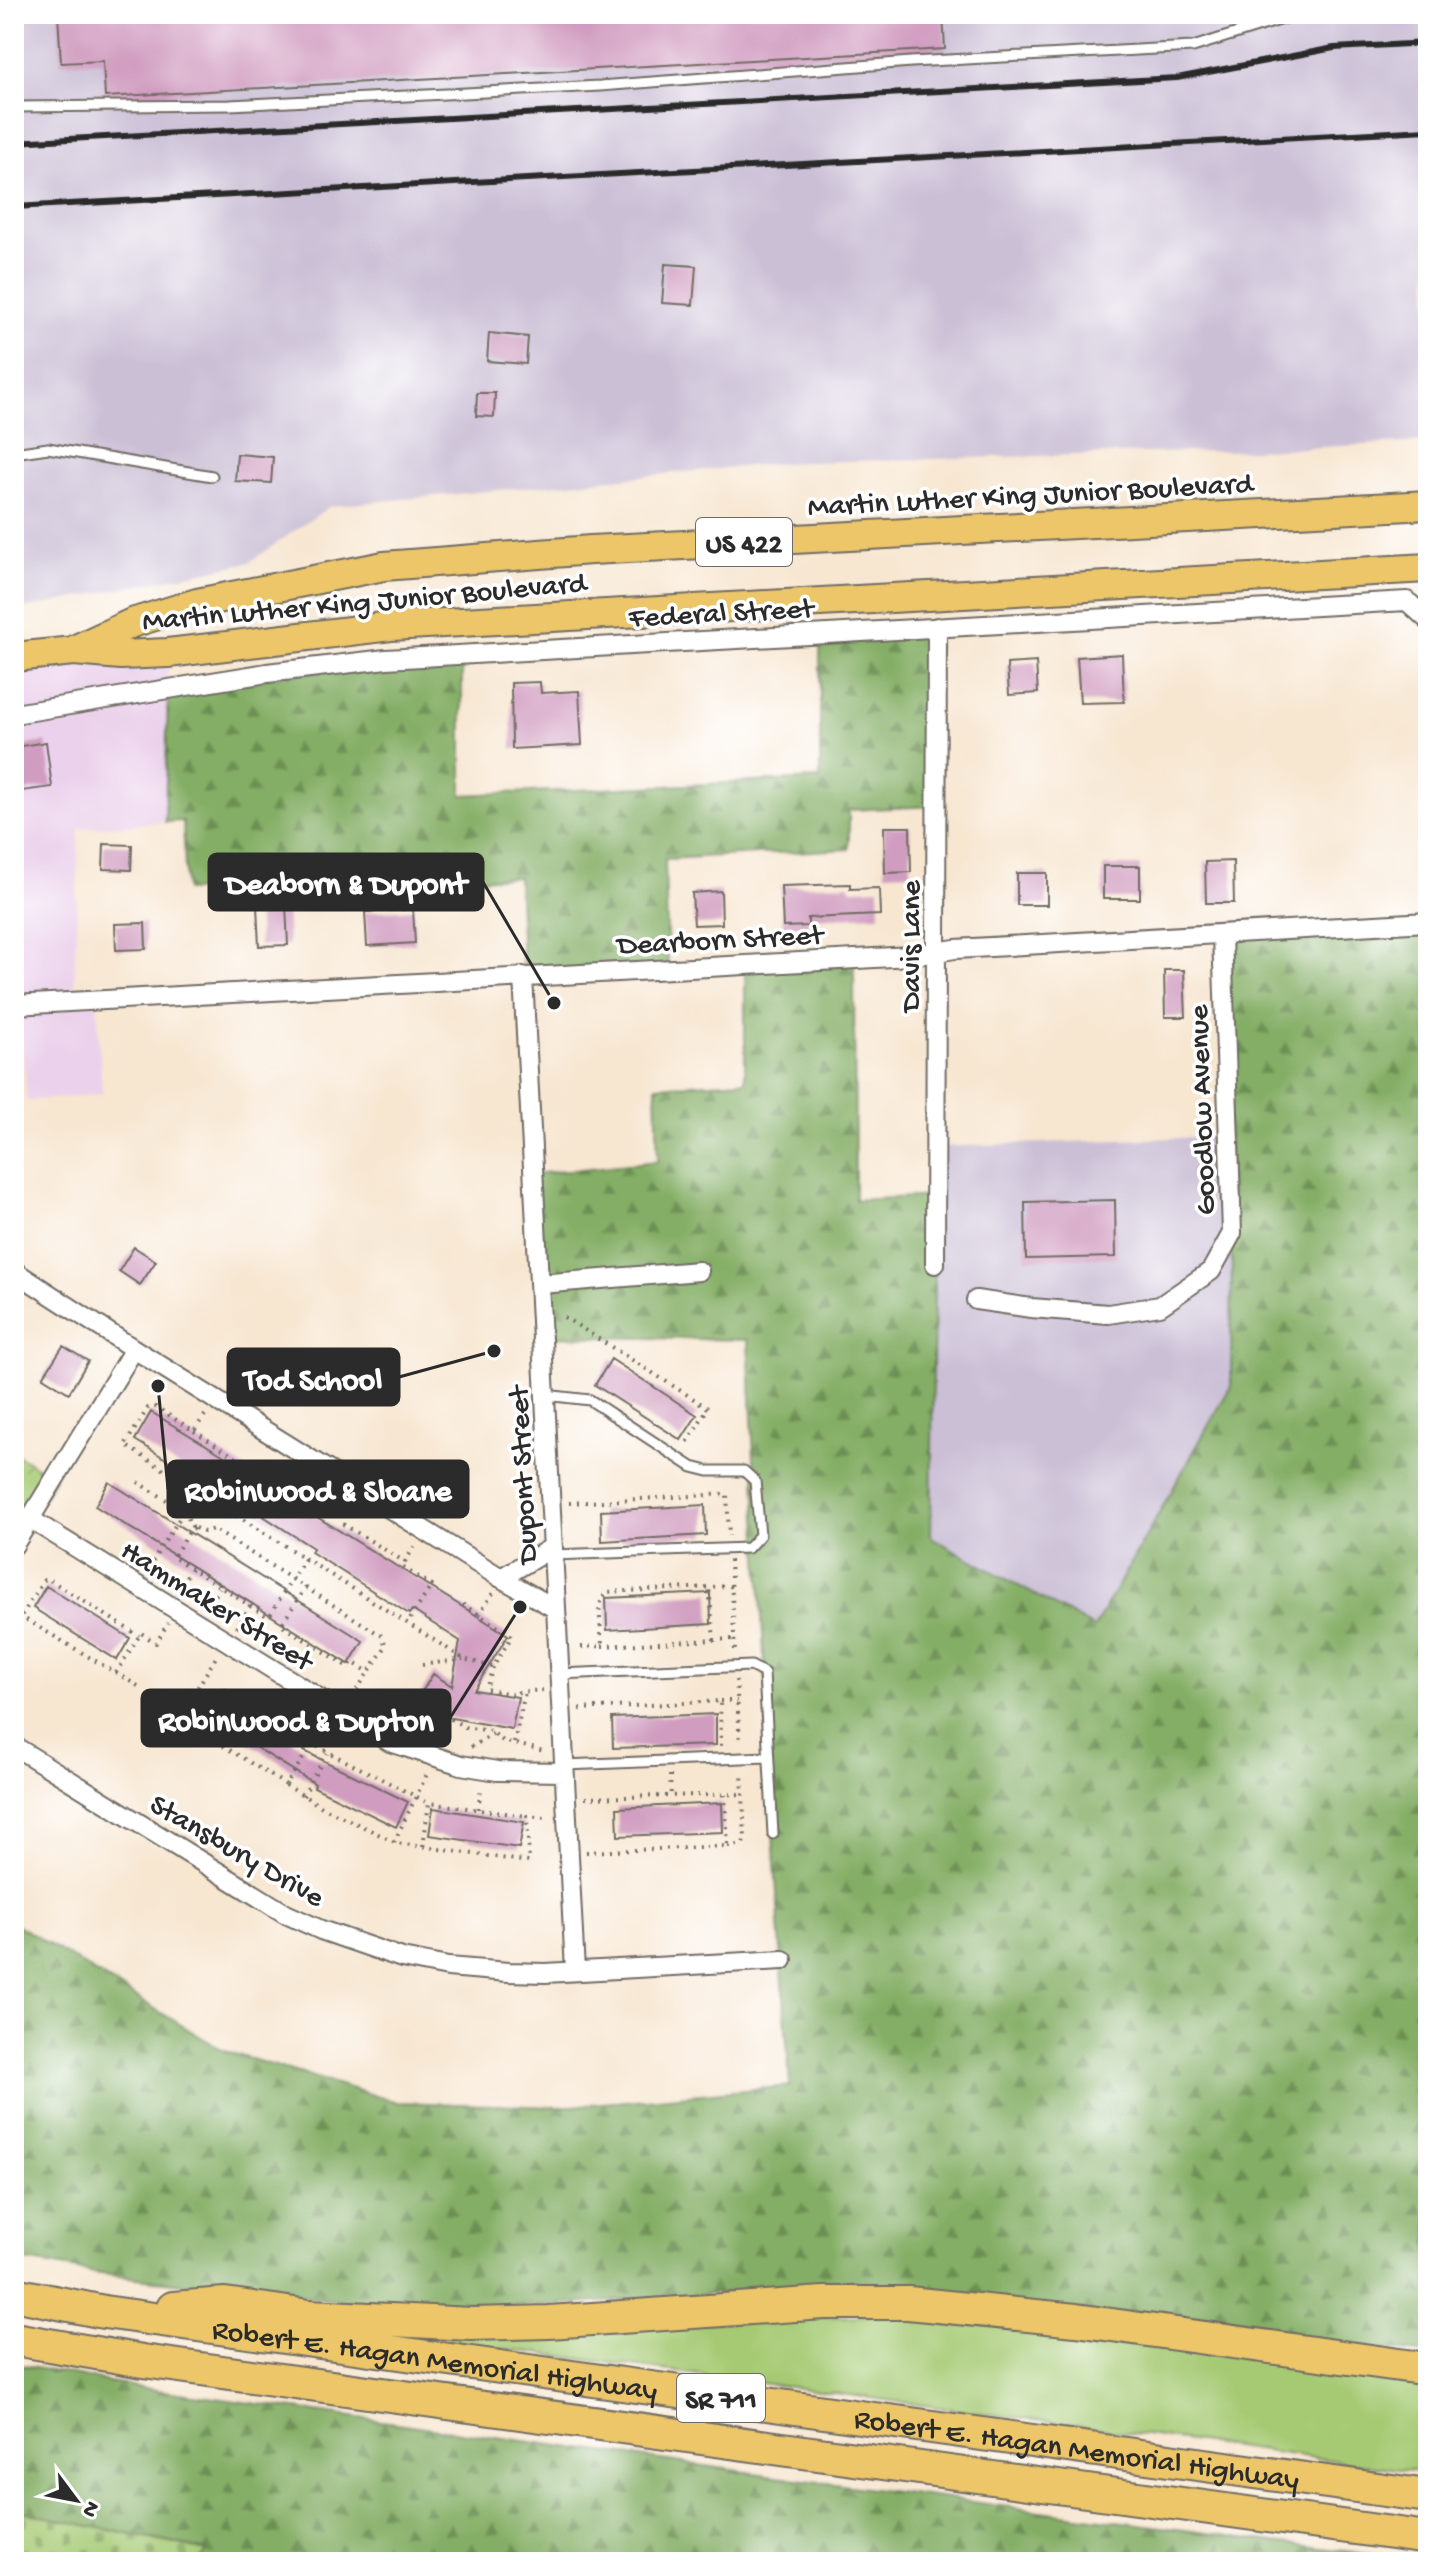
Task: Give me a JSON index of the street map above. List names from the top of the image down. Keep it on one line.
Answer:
{"streets":{"highway":["Robert E. Hagan Memorial Highway","SR 711"],"main road":["Martin Luther King Junior Boulevard","US 422"],"street":["Federal Street","Dearborn Street","Davis Lane","Goodlow Avenue","Dupont Street","Hammaker Street","Stansbury Drive"]},"crossings":[["Federal Street","Davis Lane"],["Dearborn Street","Davis Lane"],["Dearborn Street","Goodlow Avenue"],["Dearborn Street","Dupont Street"],["Dupont Street","Hammaker Street"],["Dupont Street","Stansbury Drive"]],"places":["Deaborn & Dupont","Tod School","Robinwood & Sloane","Robinwood & Dupton"],"north":"bottom right"}
